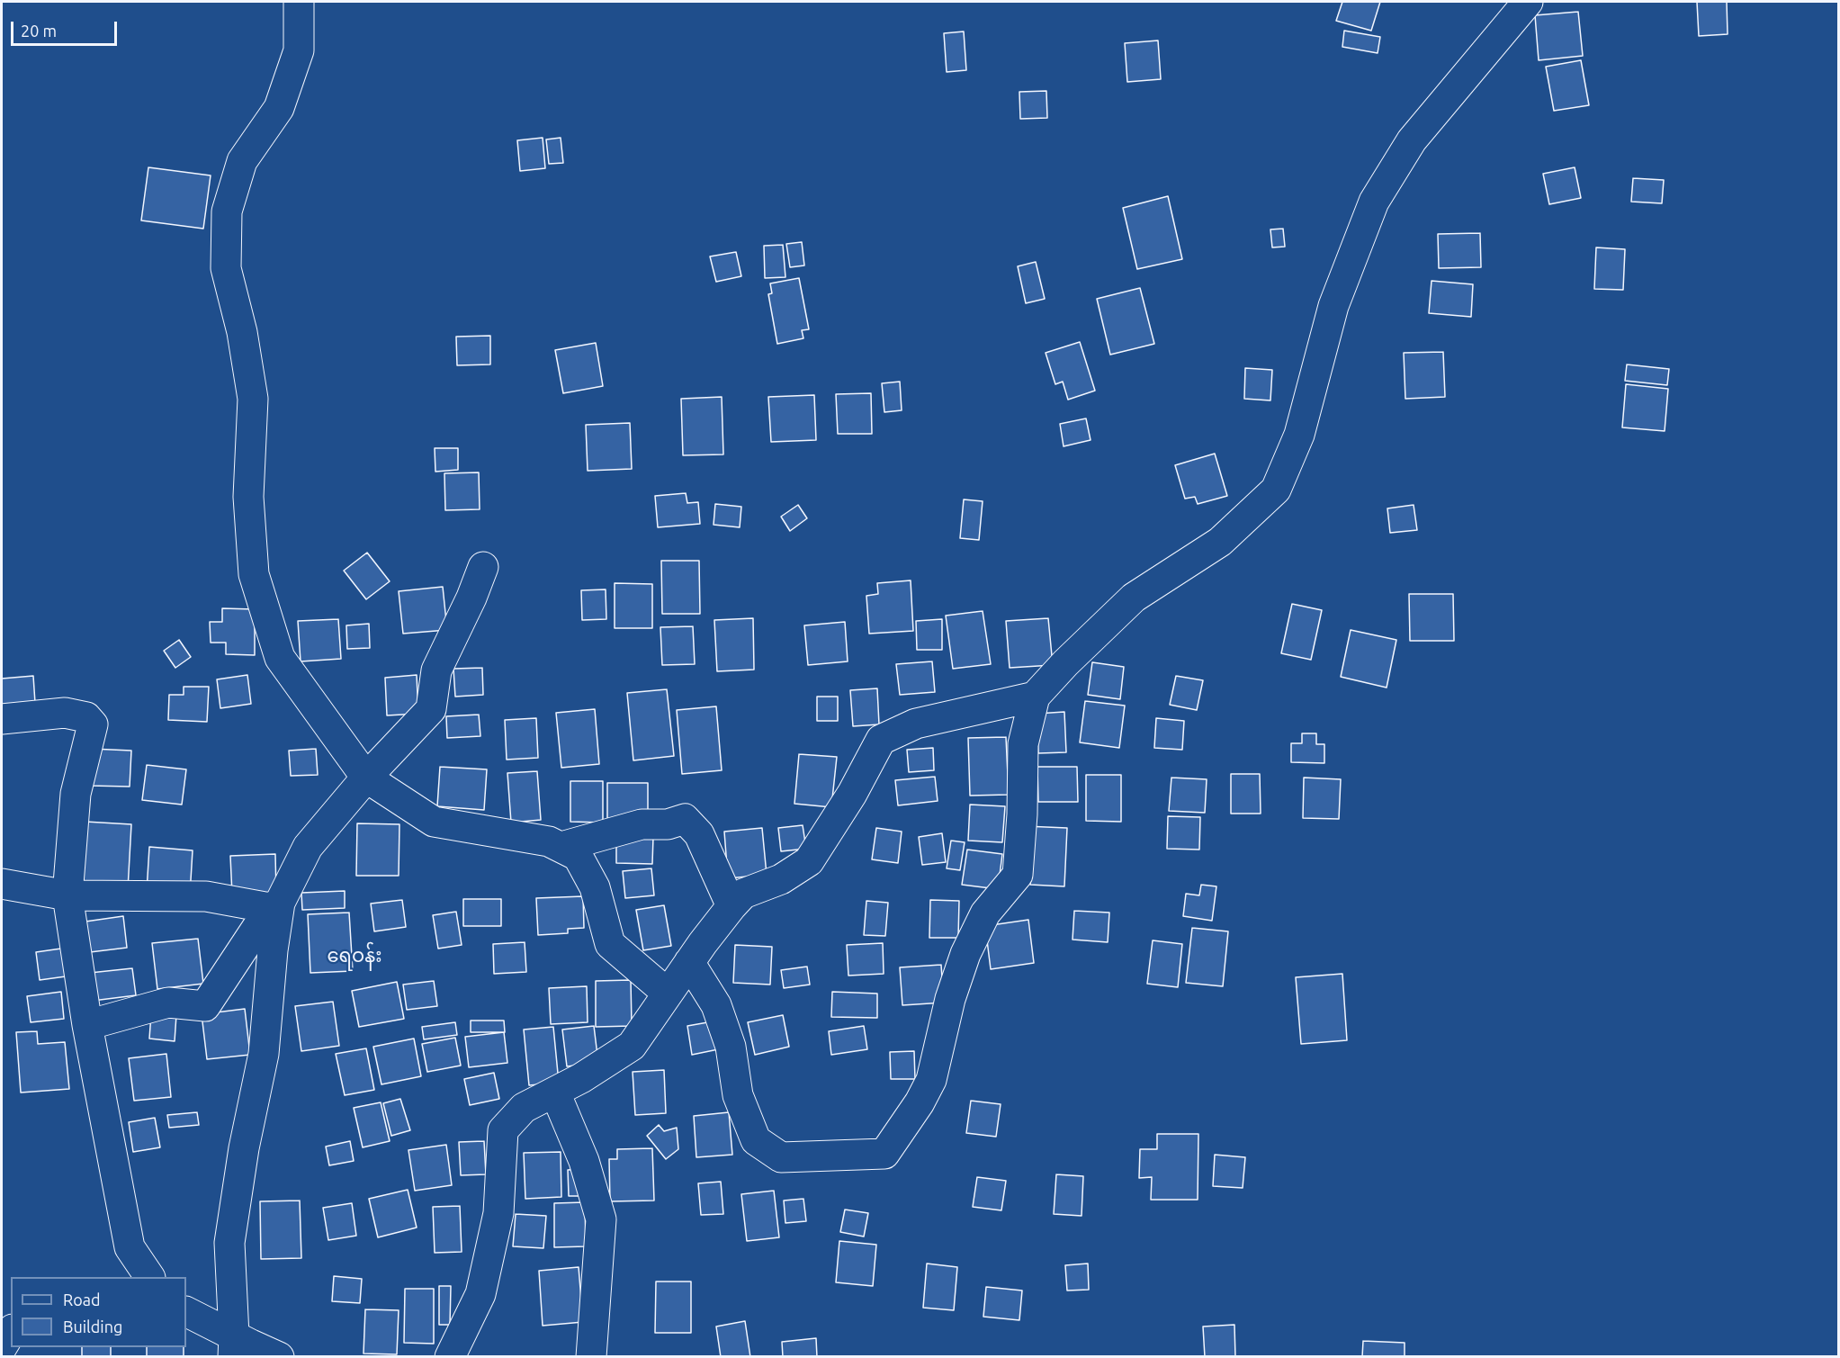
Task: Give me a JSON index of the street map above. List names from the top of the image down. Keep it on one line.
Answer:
{"districts":["ရေဝန်း"],"legend":["Road","Building"],"scale_bar":"20 m"}
